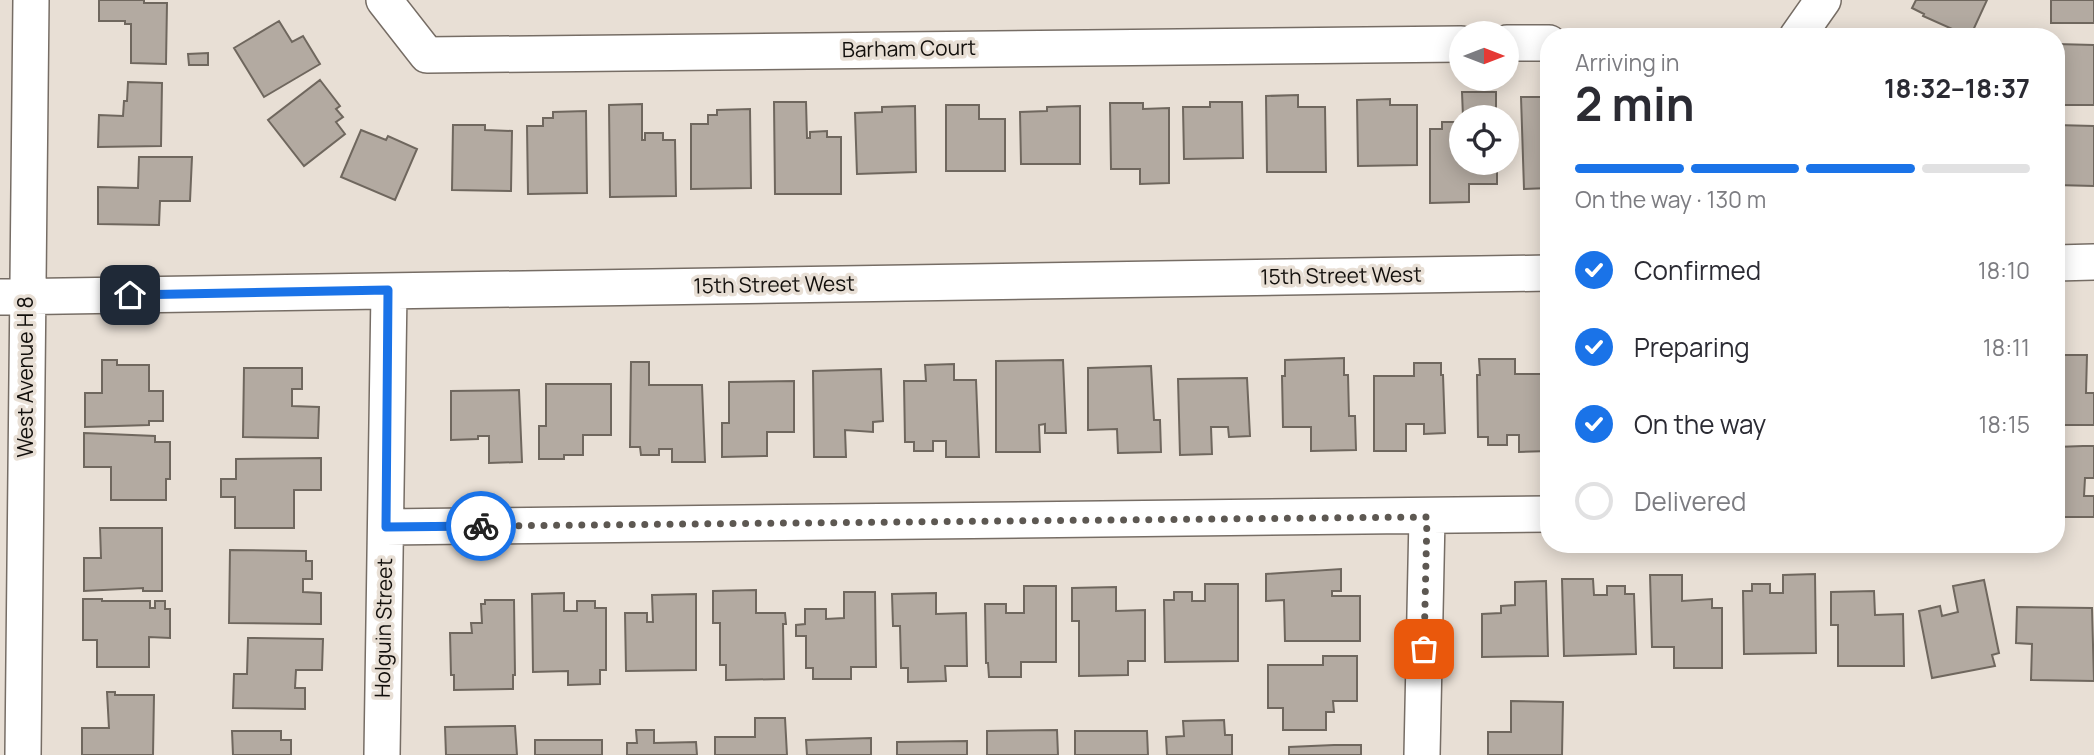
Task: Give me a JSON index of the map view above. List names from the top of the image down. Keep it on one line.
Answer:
{"streets":{"street":["Barham Court","15th Street West","West Avenue H 8","Holguin Street"]},"crossings":[["15th Street West","West Avenue H 8"],["15th Street West","Holguin Street"]],"north":"right","page":{"heading":["2 min","Arriving in","18:32–18:37"],"bar":"On the way · 130 m","list":[["Confirmed","18:10"],["Preparing","18:11"],["On the way","18:15"],"Delivered"]}}
